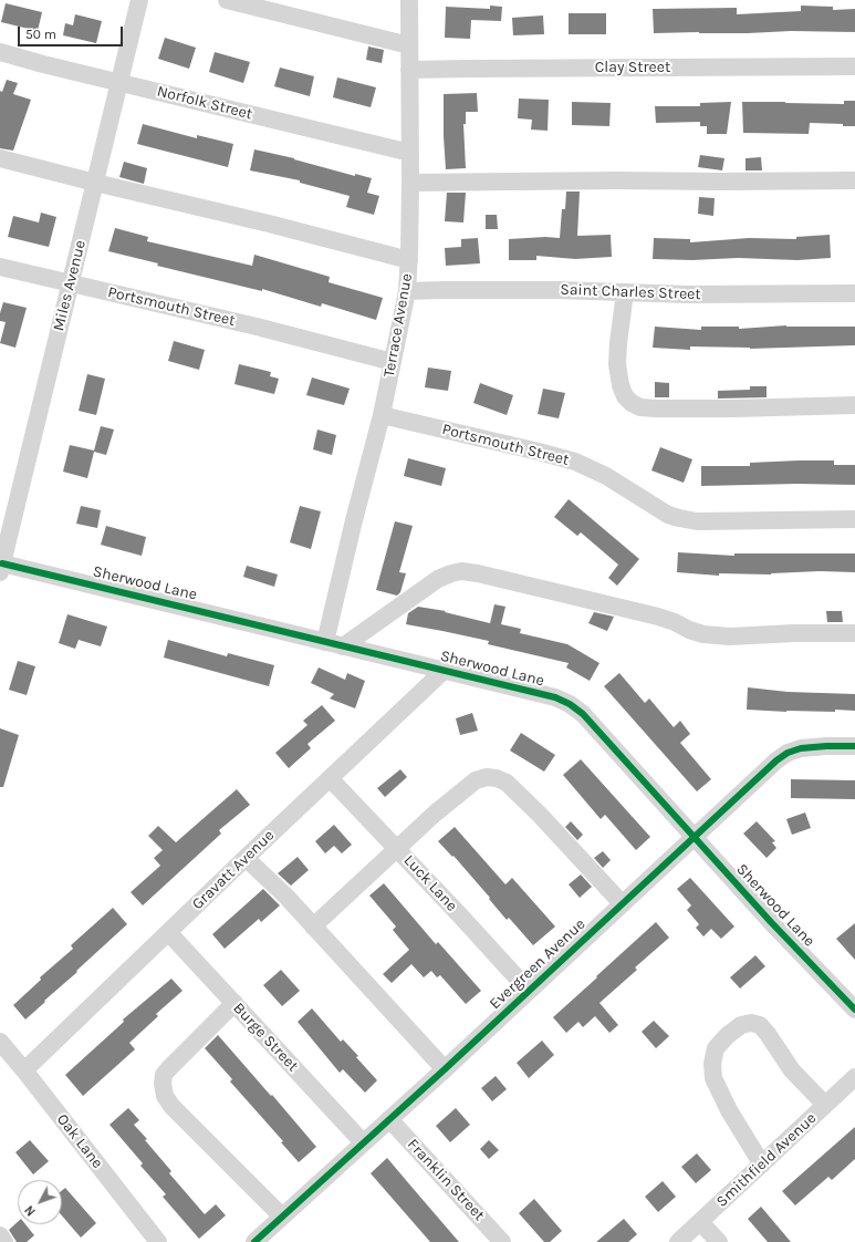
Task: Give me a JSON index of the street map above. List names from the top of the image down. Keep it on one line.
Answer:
{"streets":{"street":["Clay Street","Norfolk Street","Miles Avenue","Saint Charles Street","Portsmouth Street","Terrace Avenue","Sherwood Lane","Gravatt Avenue","Luck Lane","Evergreen Avenue","Burge Street","Oak Lane","Smithfield Avenue","Franklin Street"]},"crossings":[["Clay Street","Terrace Avenue"],["Norfolk Street","Miles Avenue"],["Norfolk Street","Terrace Avenue"],["Miles Avenue","Portsmouth Street"],["Miles Avenue","Sherwood Lane"],["Saint Charles Street","Terrace Avenue"],["Portsmouth Street","Terrace Avenue"],["Terrace Avenue","Sherwood Lane"],["Sherwood Lane","Gravatt Avenue"],["Sherwood Lane","Evergreen Avenue"],["Gravatt Avenue","Luck Lane"],["Gravatt Avenue","Burge Street"],["Gravatt Avenue","Oak Lane"],["Luck Lane","Evergreen Avenue"],["Evergreen Avenue","Burge Street"],["Evergreen Avenue","Franklin Street"]],"scale_bar":"50 m","north":"bottom left"}
